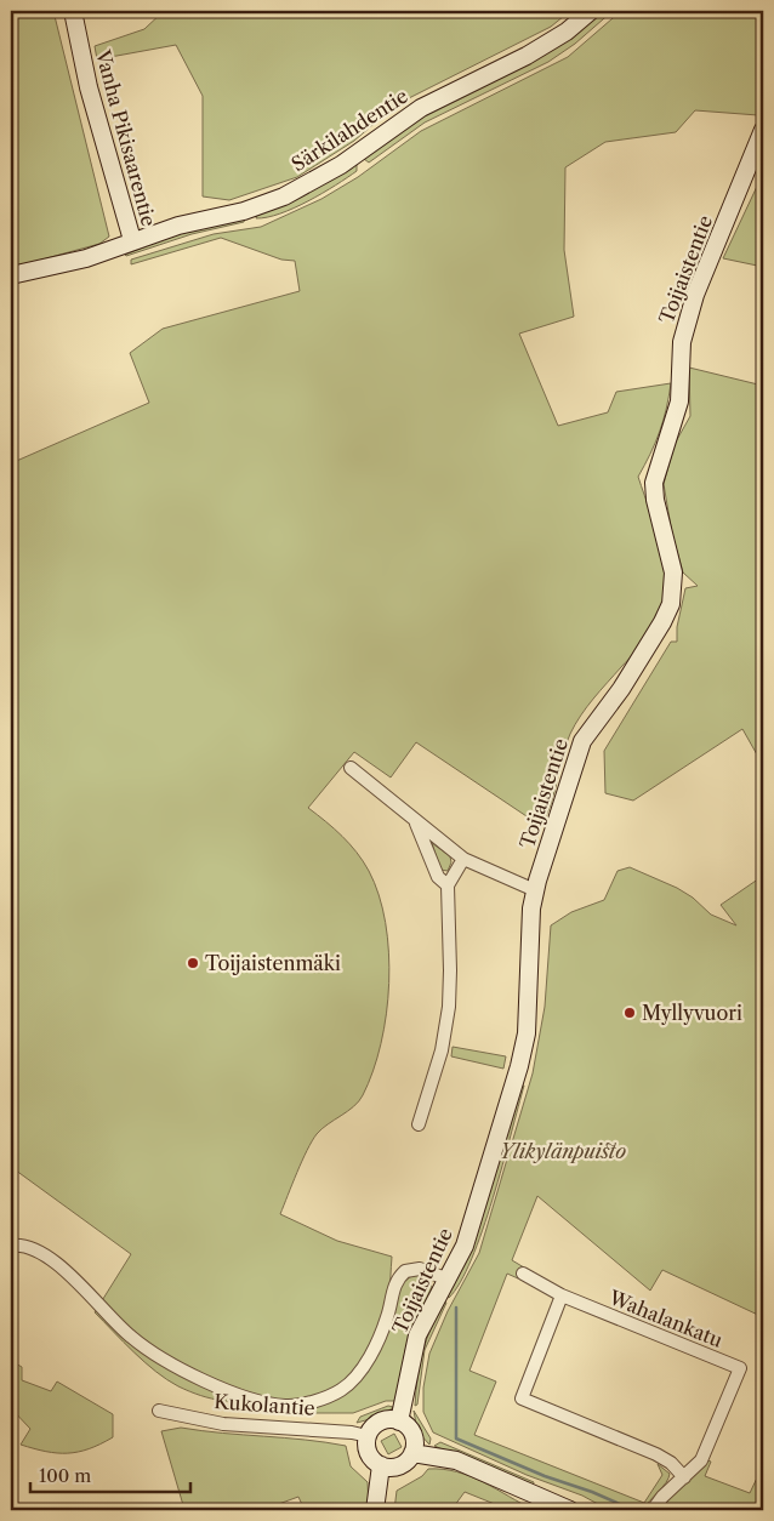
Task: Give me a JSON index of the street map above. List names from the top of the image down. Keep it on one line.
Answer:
{"streets":{"street":["Särkilahdentie","Vanha Pikisaarentie","Toijaistentie","Wahalankatu","Kukolantie"]},"crossings":[["Särkilahdentie","Vanha Pikisaarentie"],["Toijaistentie","Kukolantie"]],"parks":["Ylikylänpuisto"],"places":["Toijaistenmäki","Myllyvuori"],"scale_bar":"100 m"}
